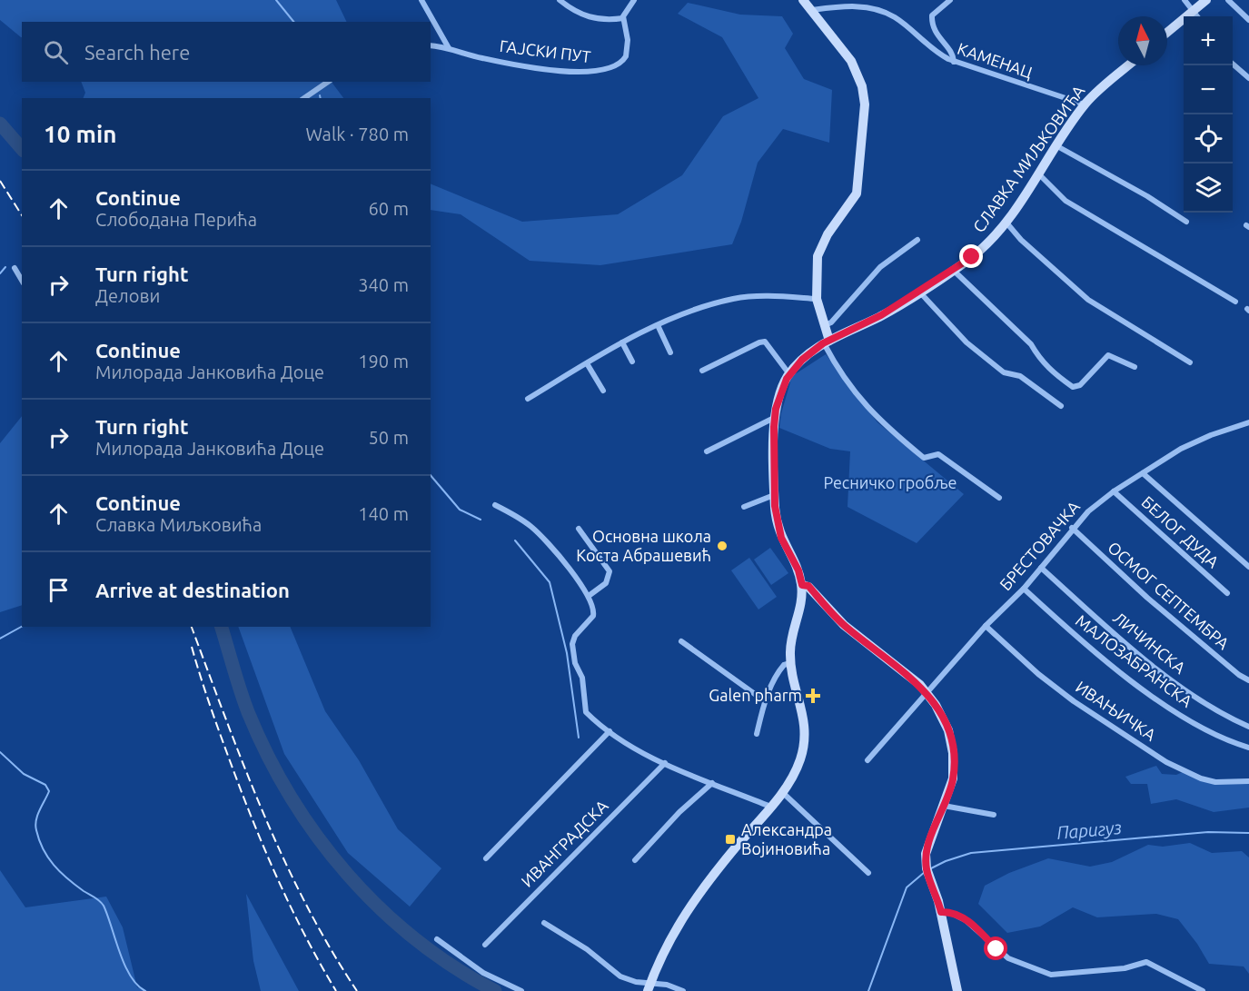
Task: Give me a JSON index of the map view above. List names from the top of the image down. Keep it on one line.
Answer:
{"streets":{"street":["ГАЈСКИ ПУТ","КАМЕНАЦ","СЛАВКА МИЉКОВИЋА","БЕЛОГ ДУДА","БРЕСТОВАЧКА","ОСМОГ СЕПТЕМБРА","ЛИЧИНСКА","МАЛОЗАБРАНСКА","ИВАЊИЧКА","ИВАНГРАДСКА"]},"crossings":[["КАМЕНАЦ","СЛАВКА МИЉКОВИЋА"],["БЕЛОГ ДУДА","БРЕСТОВАЧКА"],["БРЕСТОВАЧКА","ОСМОГ СЕПТЕМБРА"],["БРЕСТОВАЧКА","ЛИЧИНСКА"],["БРЕСТОВАЧКА","МАЛОЗАБРАНСКА"],["БРЕСТОВАЧКА","ИВАЊИЧКА"]],"water":["Паригуз"],"parks":["Ресничко гробље"],"places":{"other":["Основна школа Коста Абрашевић"],"health":["Galen pharm"],"transit":["Александра Војиновића"]},"north":"top","page":{"map_buttons":["+","−"],"search":"Search here","heading":["10 min","Walk · 780 m"],"list":[["Continue","Слободана Перића","60 m"],["Turn right","Делови","340 m"],["Continue","Милорада Јанковића Доце","190 m"],["Turn right","Милорада Јанковића Доце","50 m"],["Continue","Славка Миљковића","140 m"],"Arrive at destination"]}}
